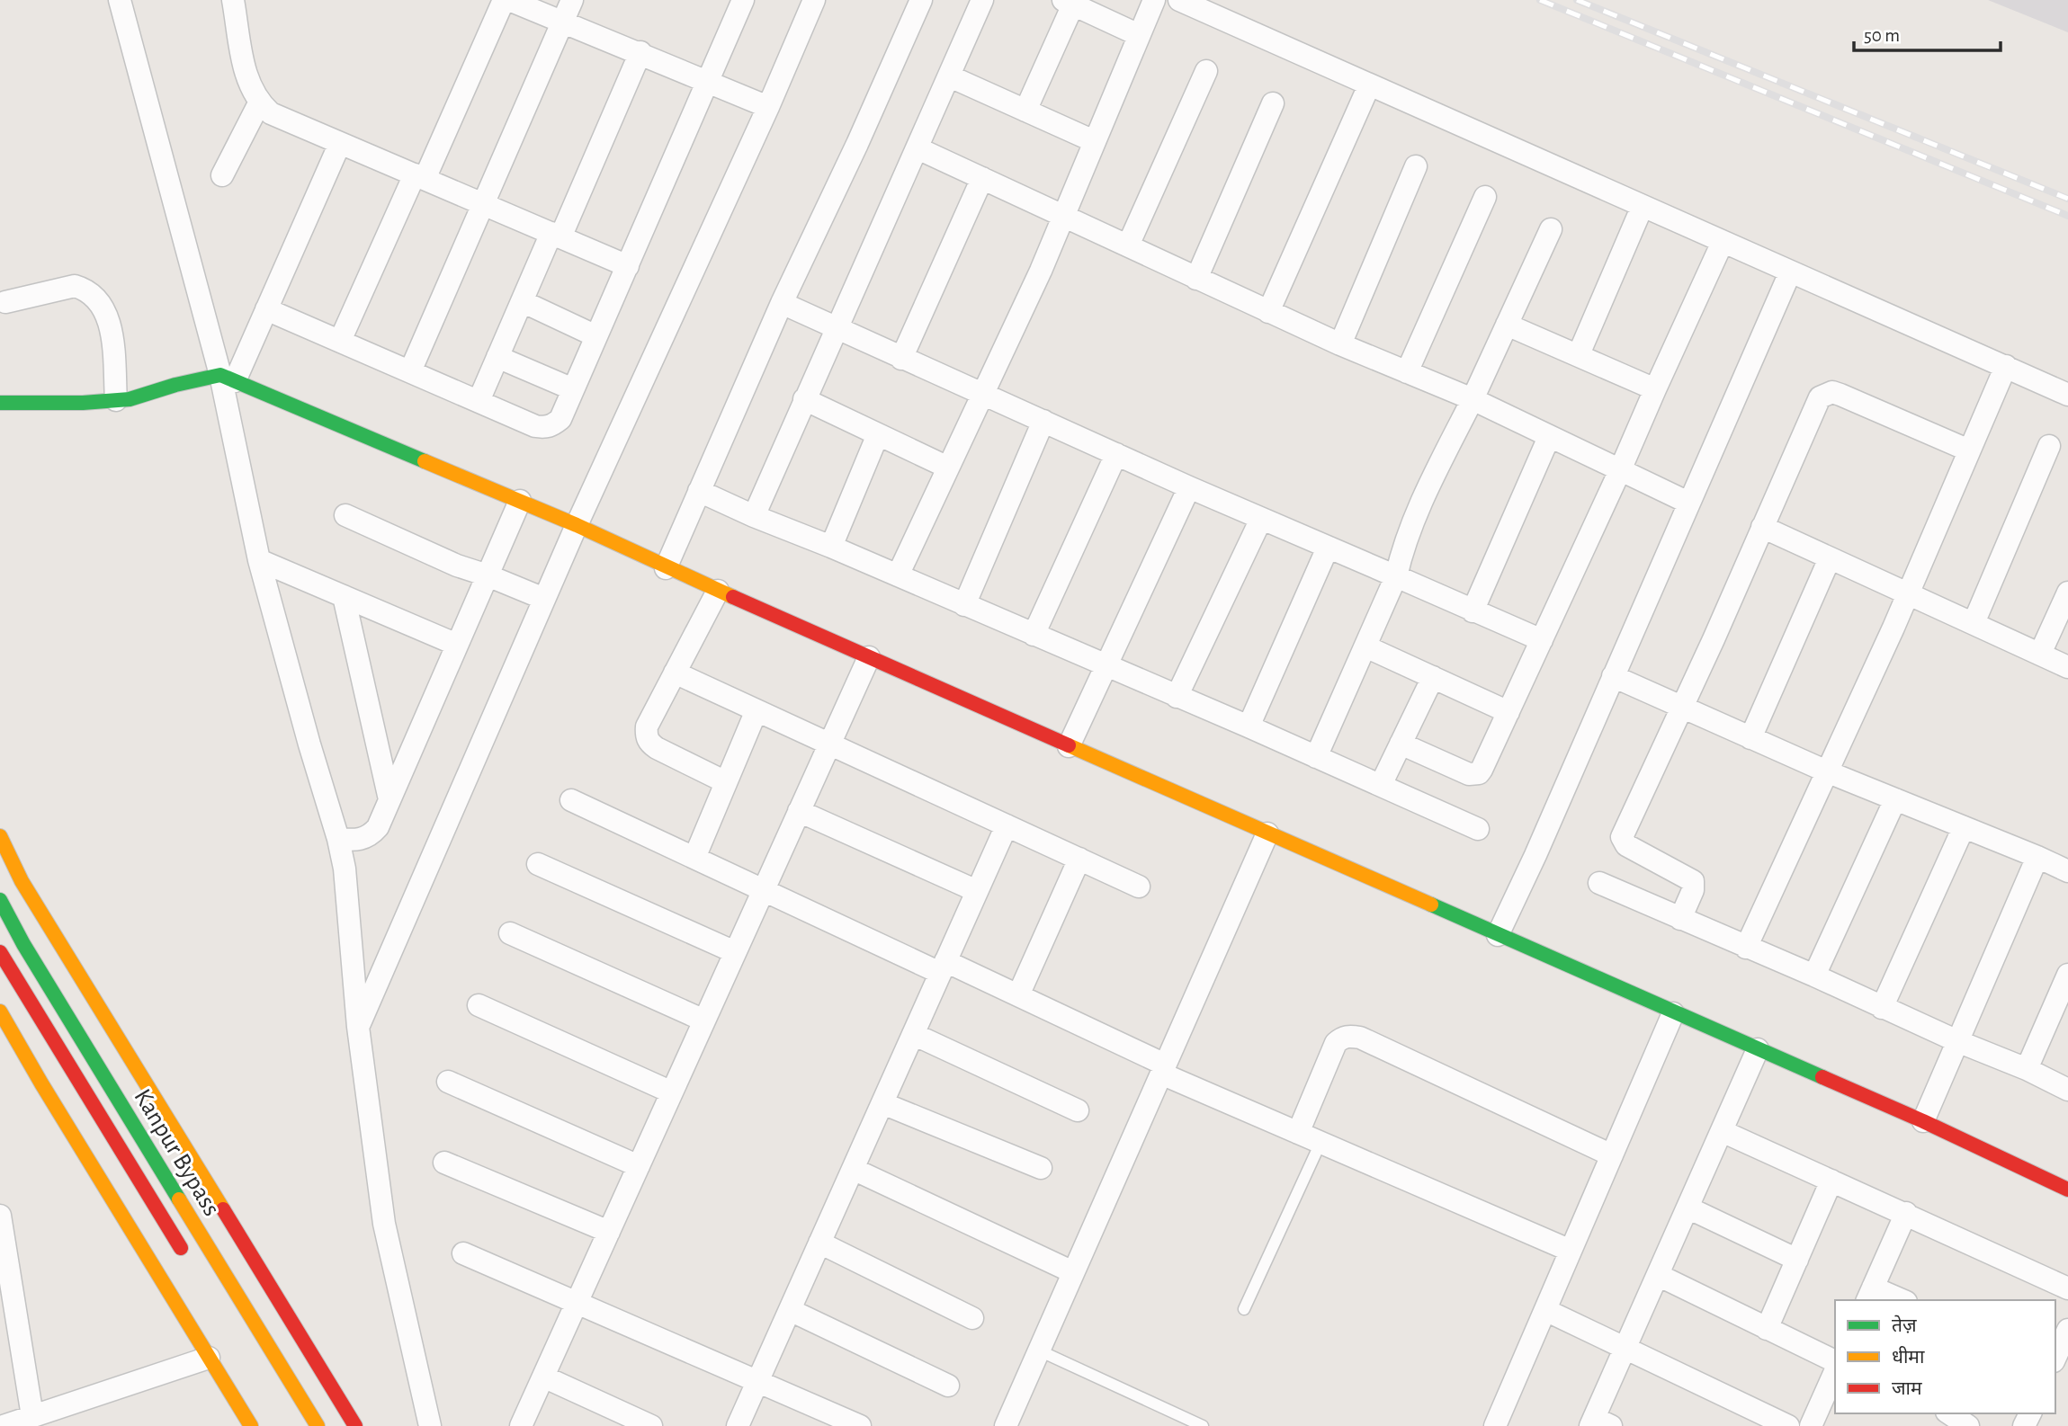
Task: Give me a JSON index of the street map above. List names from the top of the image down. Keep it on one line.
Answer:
{"streets":{"main road":["Kanpur Bypass"]},"legend":["तेज़","धीमा","जाम"],"scale_bar":"50 m"}
